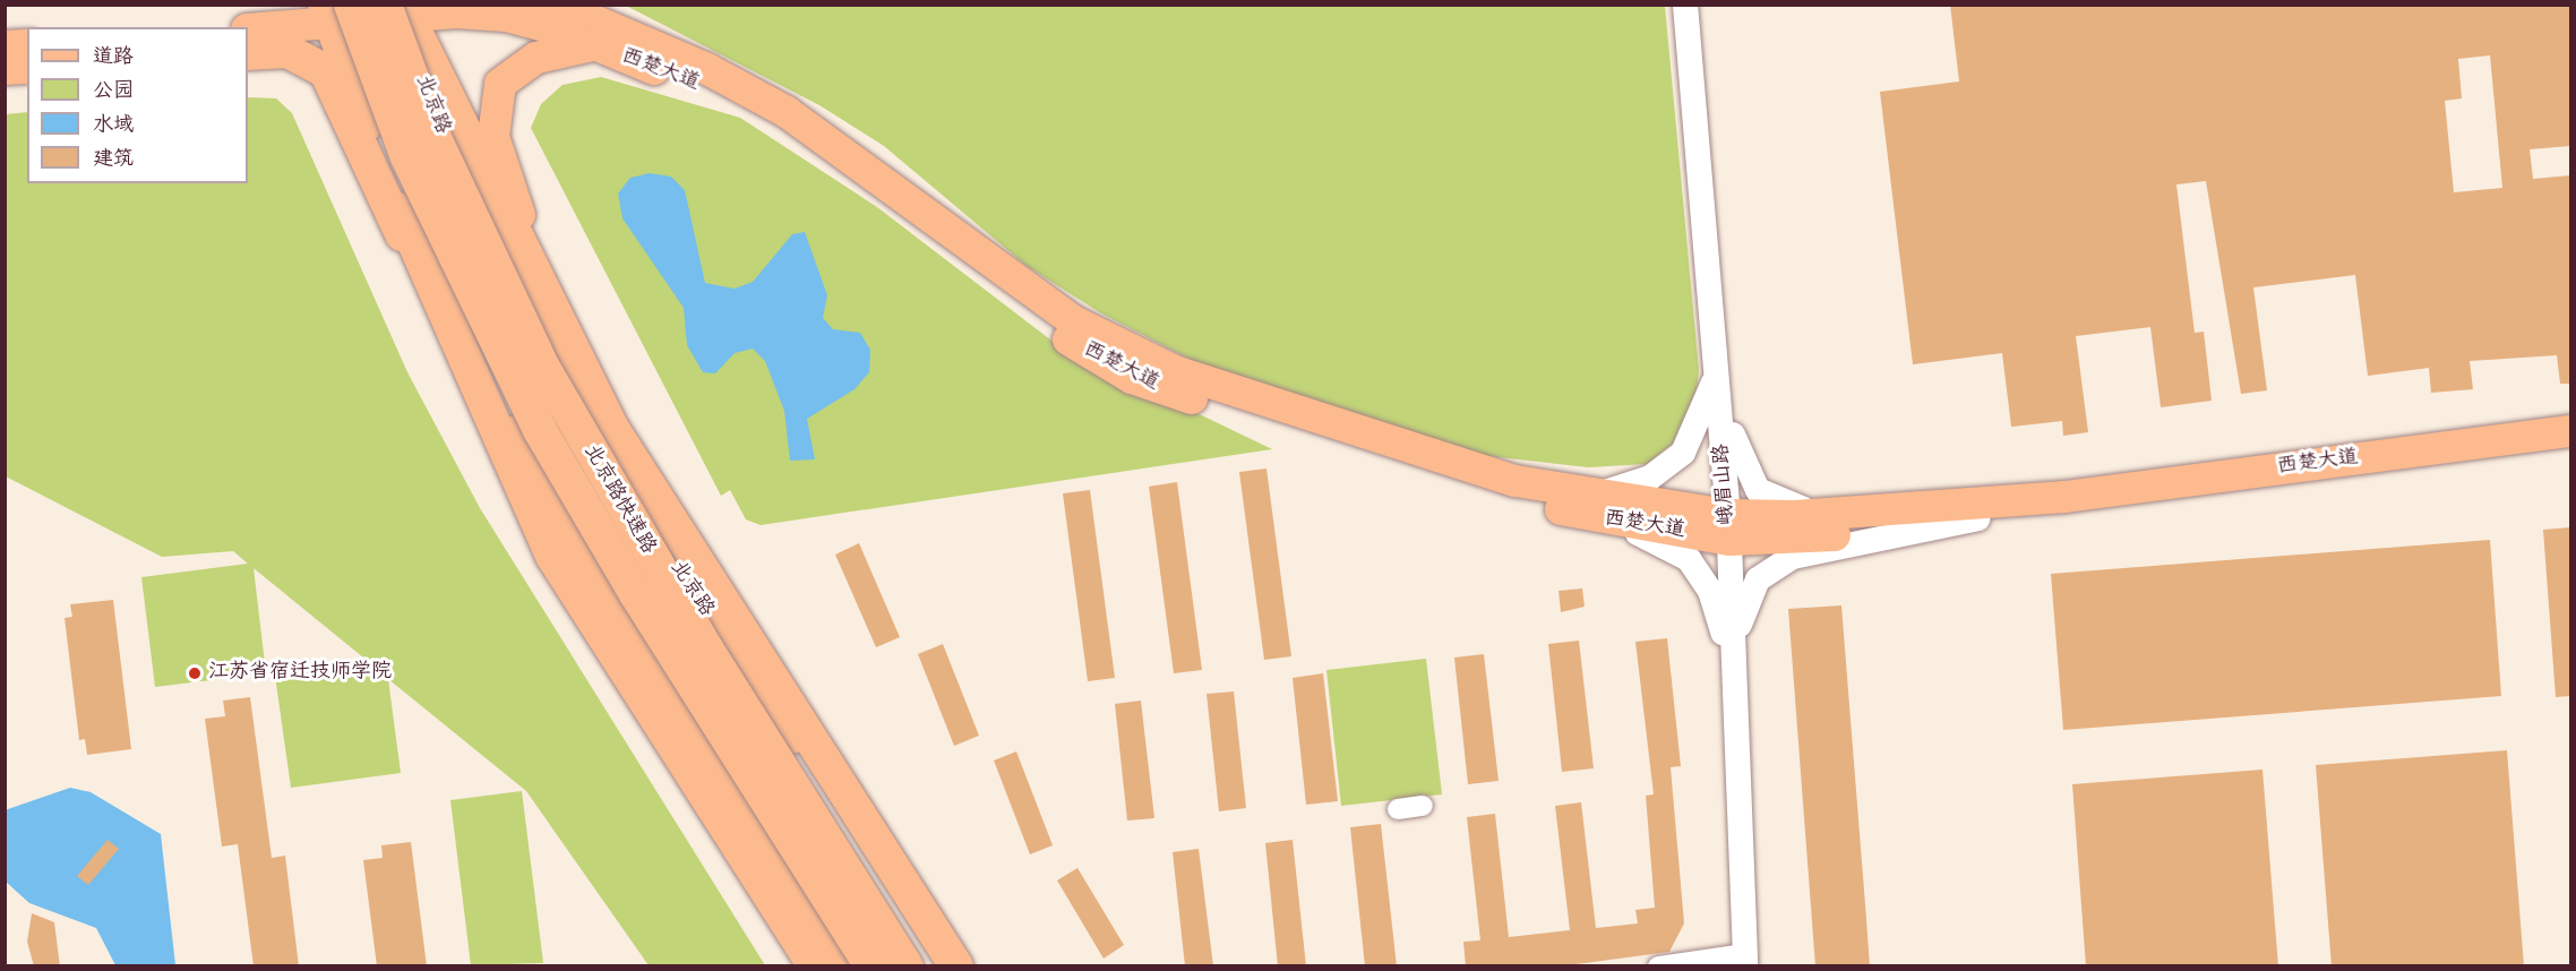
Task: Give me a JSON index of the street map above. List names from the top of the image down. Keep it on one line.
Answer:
{"streets":{"highway":["北京路快速路"],"main road":["西楚大道","北京路"],"street":["峨眉山路"]},"crossings":[["西楚大道","北京路"],["西楚大道","峨眉山路"],["西楚大道","北京路快速路"],["北京路","北京路快速路"]],"places":["江苏省宿迁技师学院"],"legend":["道路","公园","水域","建筑"]}
